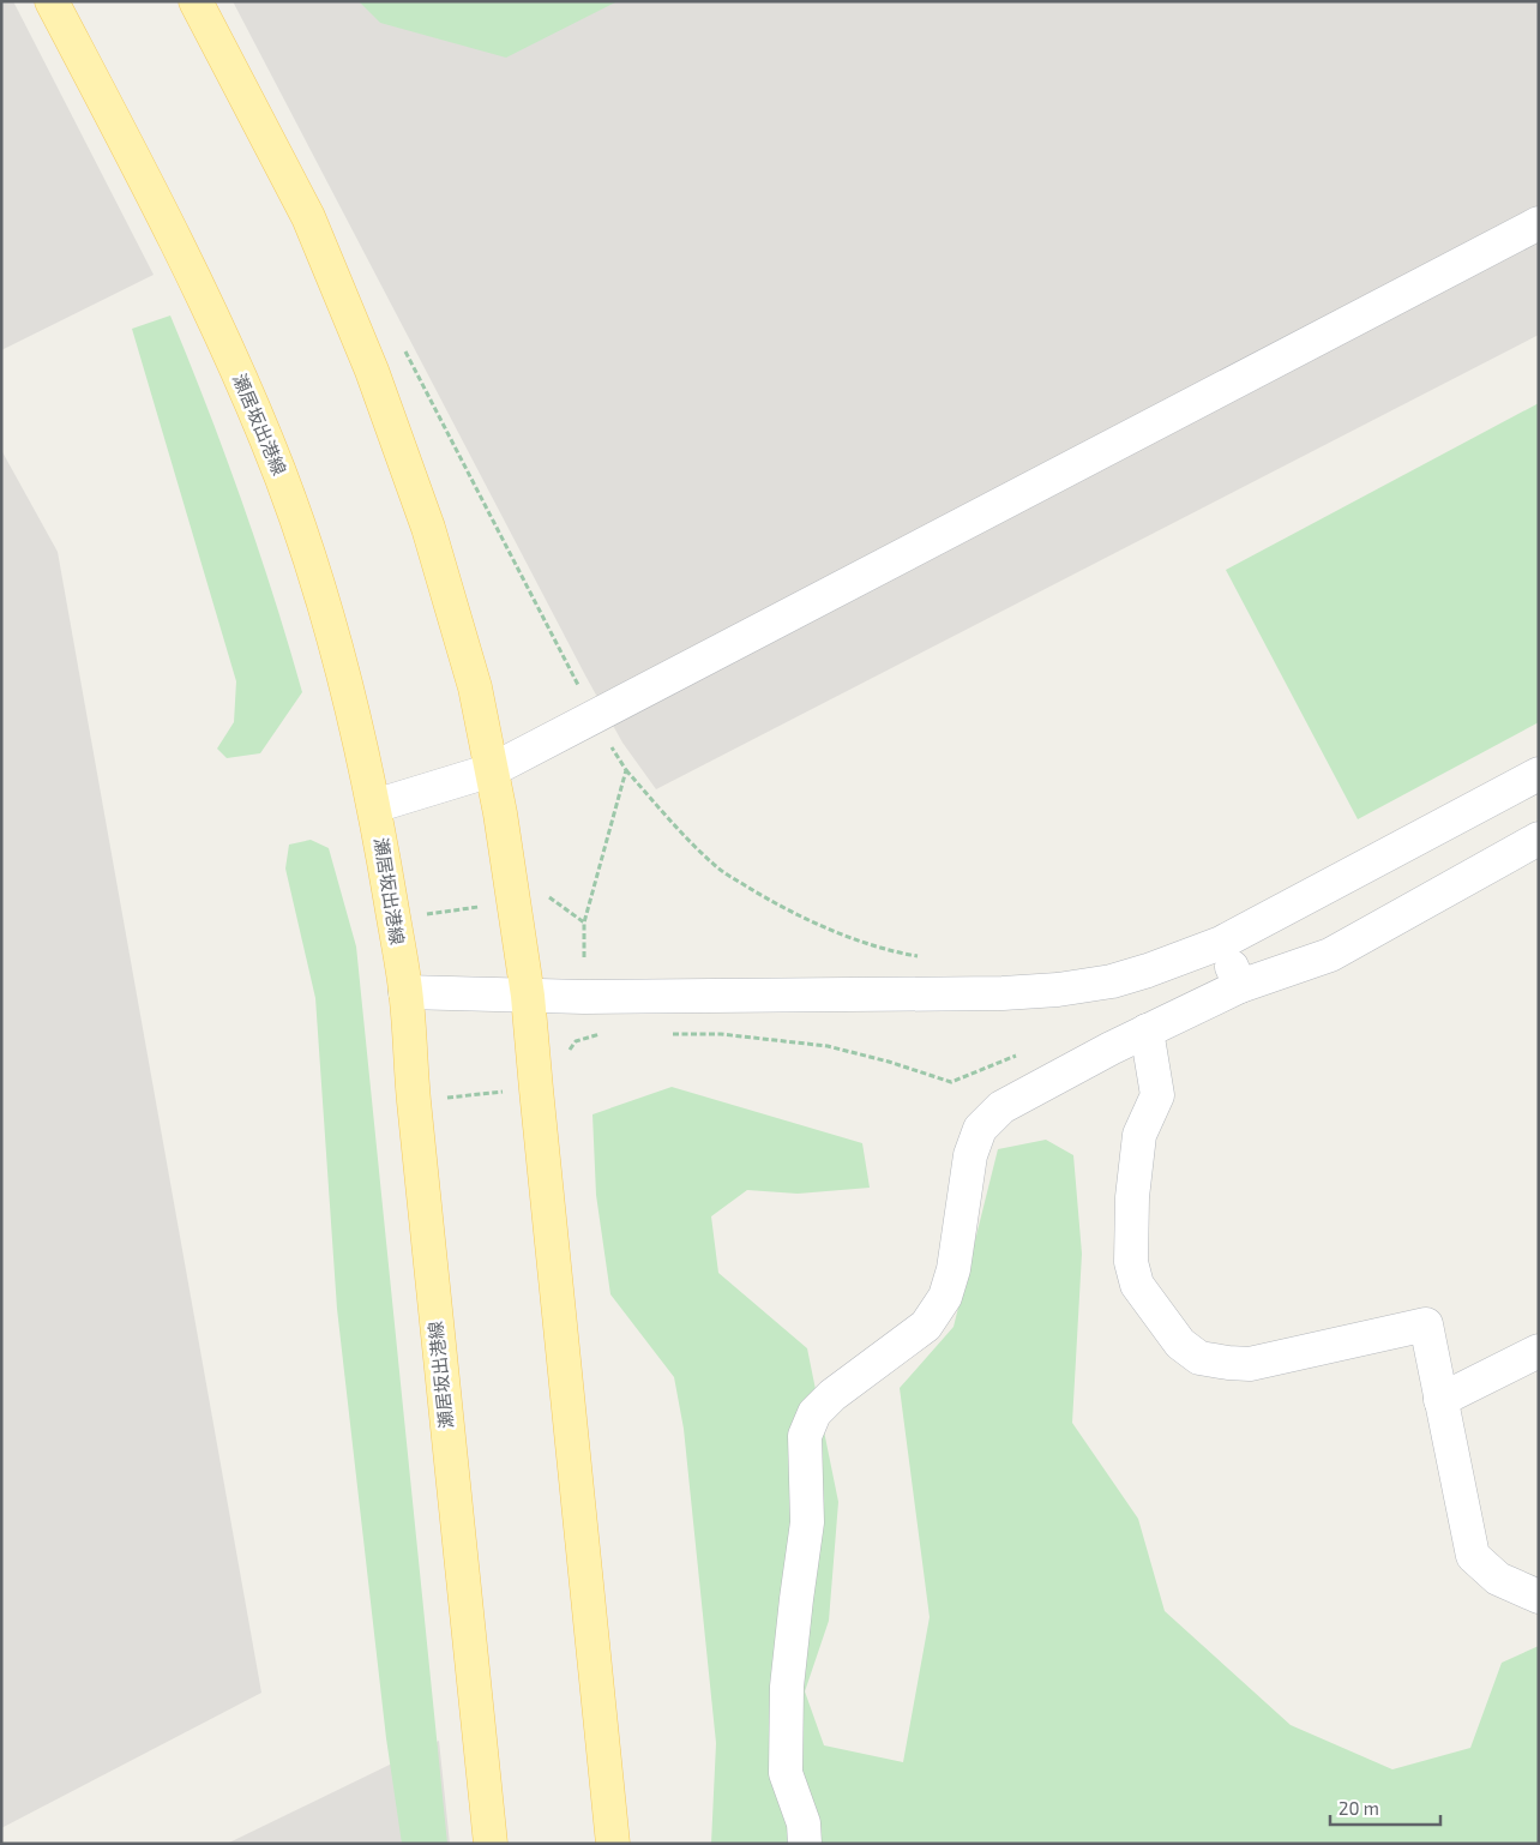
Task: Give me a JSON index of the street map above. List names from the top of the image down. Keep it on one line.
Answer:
{"streets":{"main road":["瀬居坂出港線"]},"scale_bar":"20 m"}
